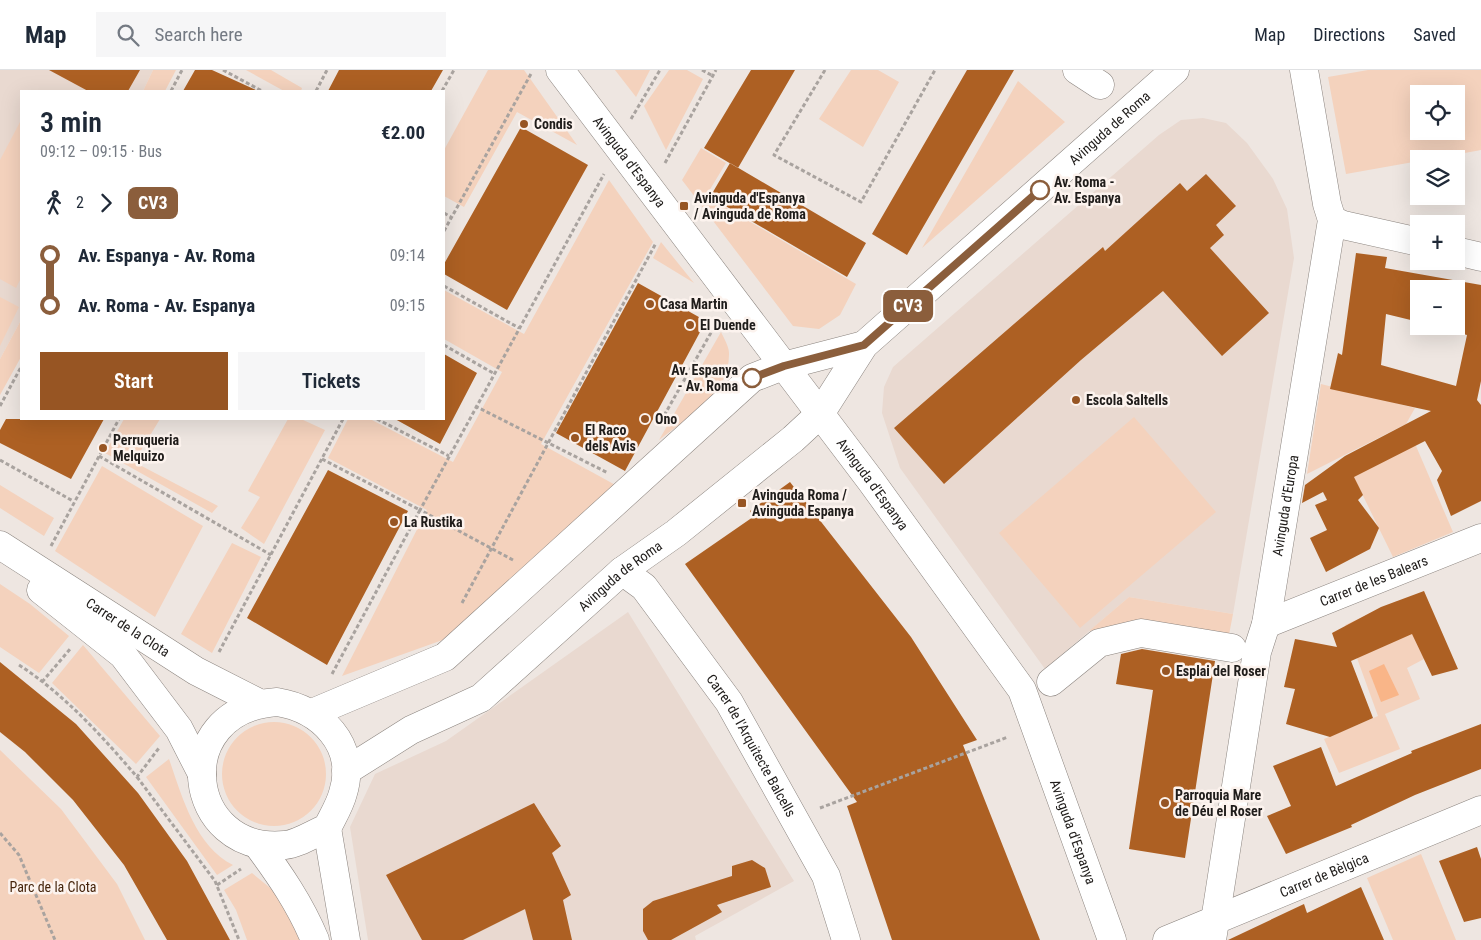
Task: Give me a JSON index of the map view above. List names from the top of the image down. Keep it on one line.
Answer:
{"streets":{"street":["Avinguda de Roma","Avinguda d'Espanya","Avinguda d'Europa","Carrer de les Balears","Carrer de la Clota","Carrer de l'Arquitecte Balcells","Carrer de Bèlgica"]},"crossings":[["Avinguda de Roma","Avinguda d'Espanya"],["Avinguda de Roma","Carrer de la Clota"],["Avinguda de Roma","Carrer de l'Arquitecte Balcells"],["Avinguda d'Europa","Carrer de les Balears"],["Avinguda d'Europa","Carrer de Bèlgica"]],"parks":["Parc de la Clota"],"places":{"other":["Condis","Av. Roma - Av. Espanya","Casa Martin","El Duende","Av. Espanya - Av. Roma","Escola Saltells","Ono","El Raco dels Avis","Perruqueria Melquizo","La Rustika","Esplai del Roser","Parroquia Mare de Déu el Roser"],"transit":["Avinguda d'Espanya / Avinguda de Roma","Avinguda Roma / Avinguda Espanya"]},"lines":["bus line CV3"],"page":{"header":"Map","search":"Search here","nav":["Map","Directions","Saved"],"on_map":"CV3","map_buttons":["+","−"],"heading":["3 min","09:12 – 09:15 · Bus","€2.00"],"legs":["2","CV3"],"list":[{"name":"Av. Espanya - Av. Roma","value":"09:14"},{"name":"Av. Roma - Av. Espanya","value":"09:15"}],"buttons":["Start","Tickets"]}}
